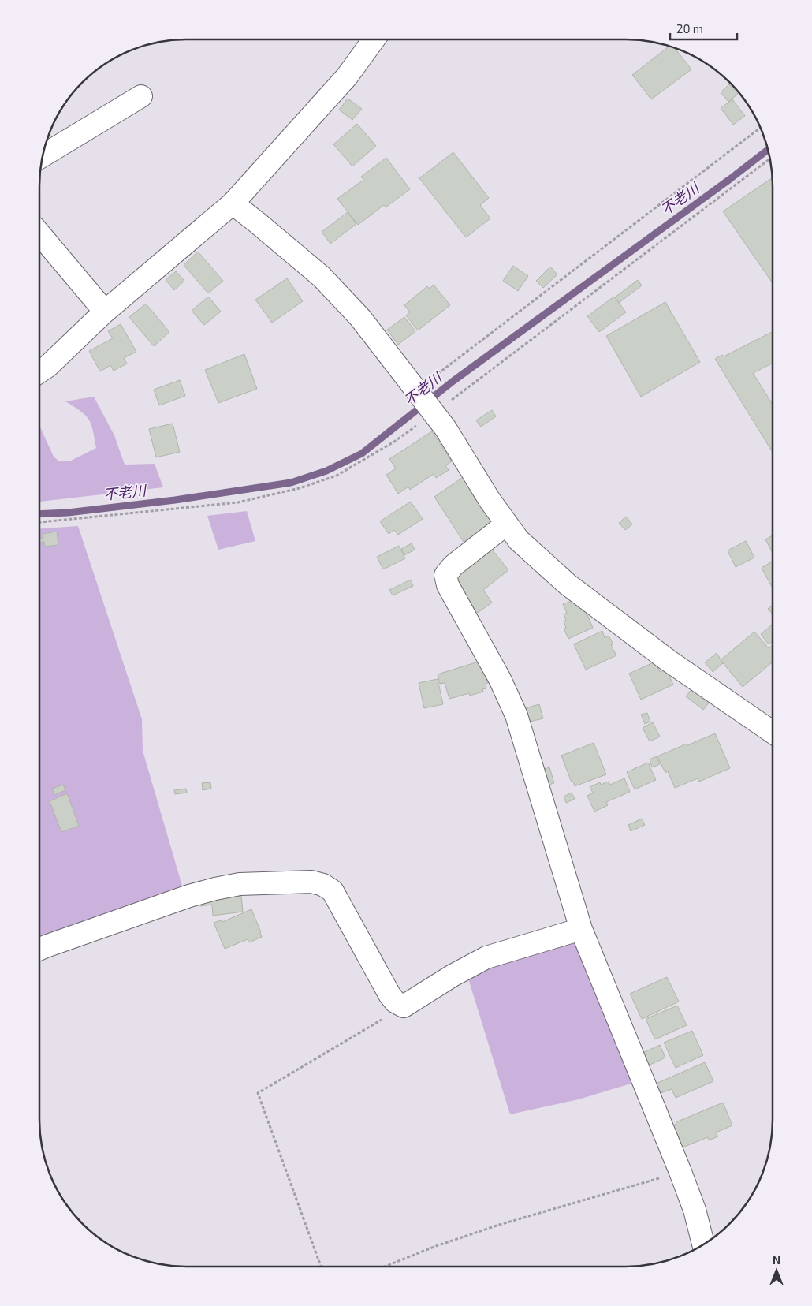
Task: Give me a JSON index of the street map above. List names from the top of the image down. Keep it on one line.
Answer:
{"water":["不老川"],"scale_bar":"20 m","north":"top"}
